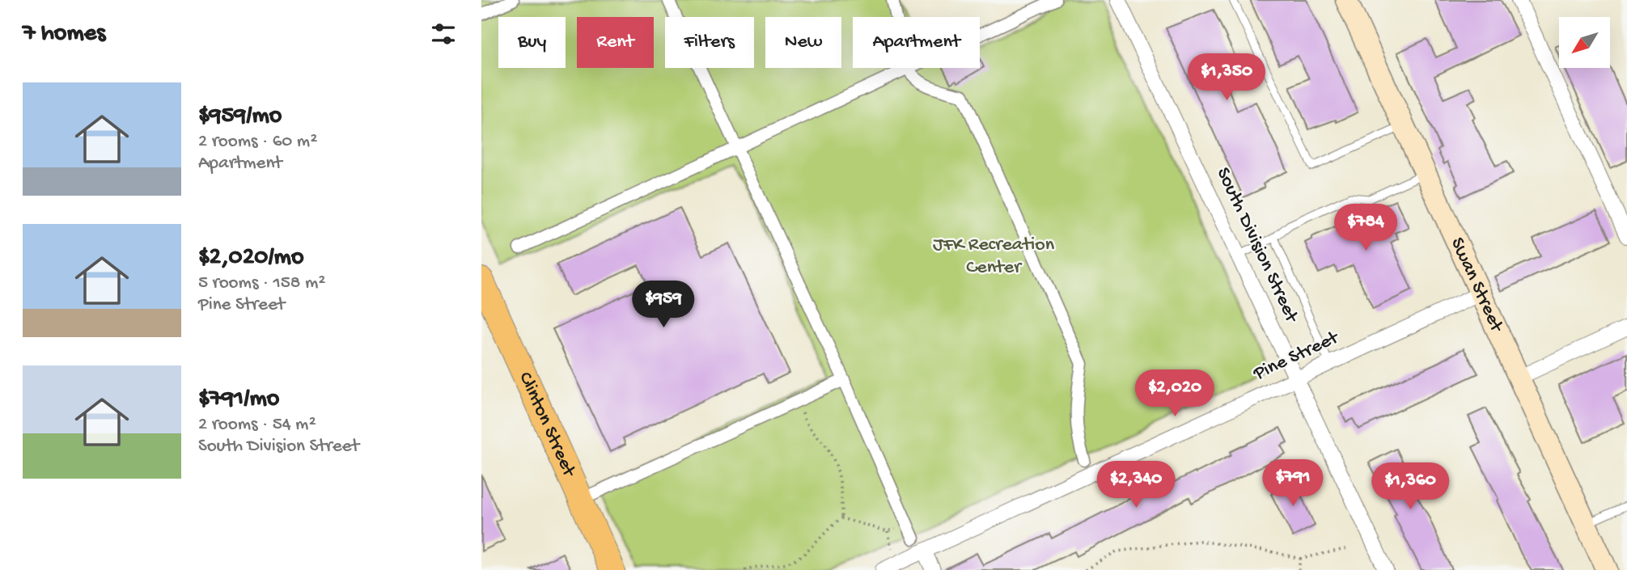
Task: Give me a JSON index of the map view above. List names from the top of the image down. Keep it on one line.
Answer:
{"streets":{"main road":["Swan Street","Clinton Street"],"street":["South Division Street","Pine Street"]},"crossings":[["South Division Street","Pine Street"],["Swan Street","Pine Street"]],"parks":["JFK Recreation Center"],"north":"bottom left","page":{"heading":"7 homes","chip":["Buy","Rent","Filters","New","Apartment"],"price":["$1,350","$784","$959","$2,020","$791","$2,340","$1,360"],"list":[{"name":"$959/mo","note":"2 rooms · 60 m² · Apartment"},{"name":"$2,020/mo","note":"5 rooms · 158 m² · Pine Street"},{"name":"$791/mo","note":"2 rooms · 54 m² · South Division Street"}]}}
